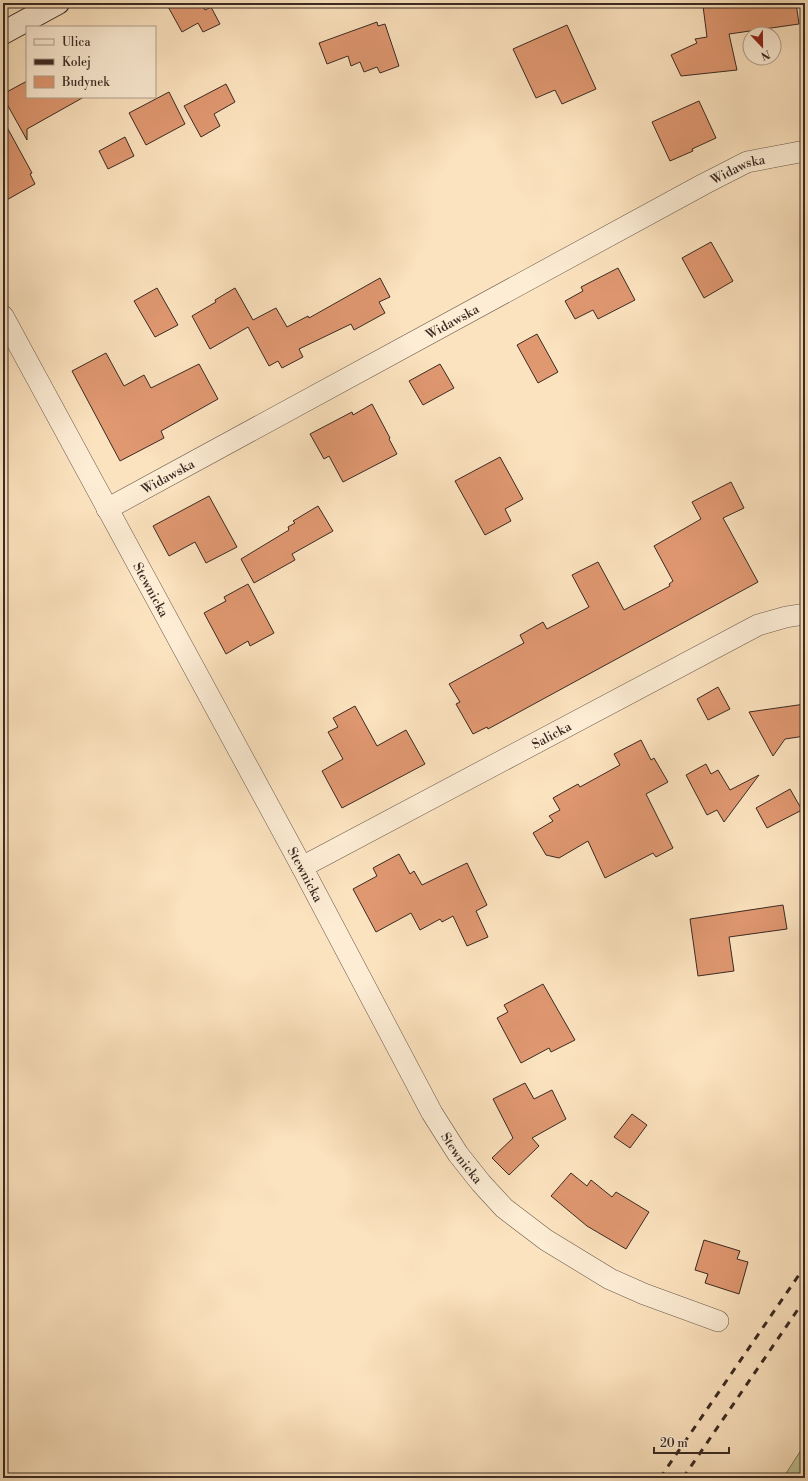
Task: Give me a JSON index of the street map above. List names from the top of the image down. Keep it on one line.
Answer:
{"streets":{"street":["Widawska","Stewnicka","Salicka"]},"crossings":[["Widawska","Stewnicka"],["Stewnicka","Salicka"]],"legend":["Ulica","Kolej","Budynek"],"scale_bar":"20 m","north":"bottom"}
